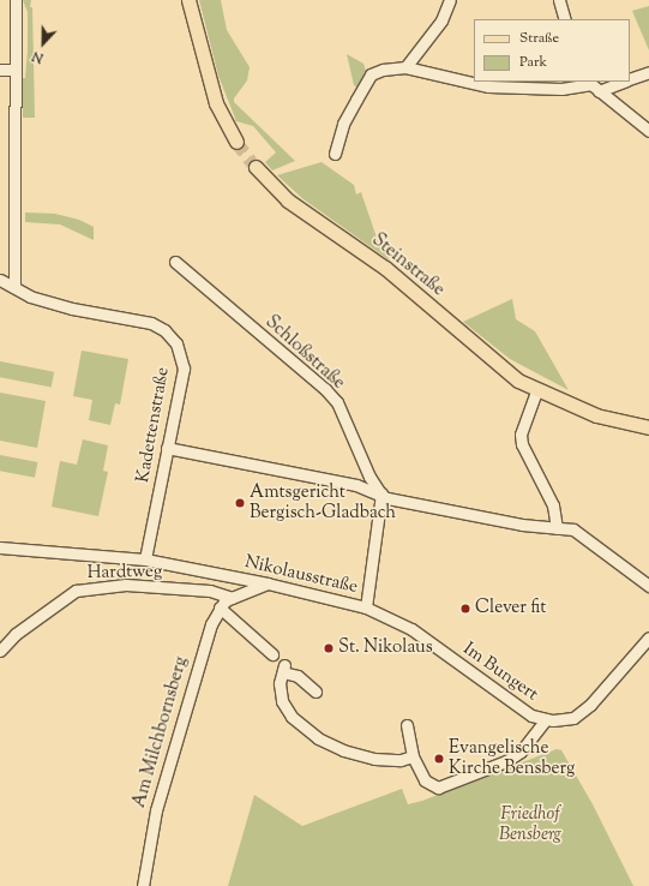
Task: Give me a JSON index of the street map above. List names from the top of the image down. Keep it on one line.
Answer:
{"streets":{"main road":["Steinstraße"],"street":["Schloßstraße","Kadettenstraße","Hardtweg","Nikolausstraße","Im Bungert","Am Milchbornsberg"]},"crossings":[["Schloßstraße","Nikolausstraße"],["Kadettenstraße","Nikolausstraße"],["Hardtweg","Am Milchbornsberg"],["Nikolausstraße","Im Bungert"]],"parks":["Friedhof Bensberg"],"places":["Amtsgericht Bergisch-Gladbach","Clever fit","St. Nikolaus","Evangelische Kirche Bensberg"],"legend":["Straße","Park"],"north":"bottom"}
